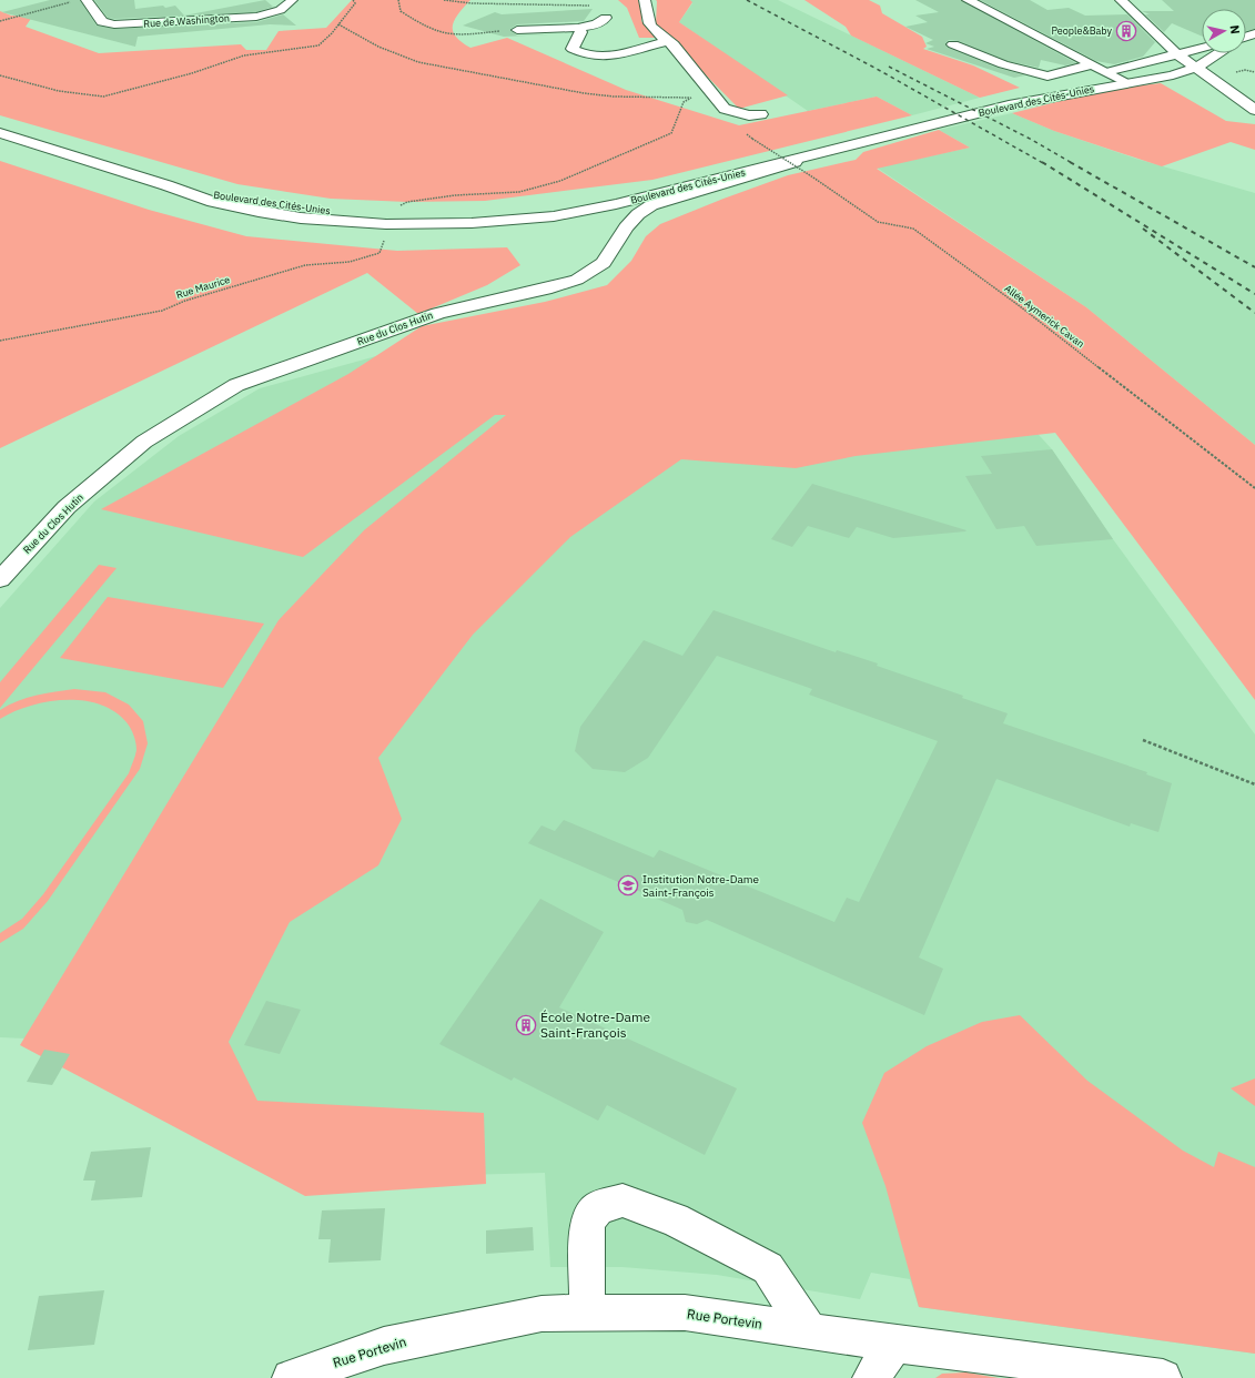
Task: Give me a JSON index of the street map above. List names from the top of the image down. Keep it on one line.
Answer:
{"streets":{"main road":["Rue de Washington","Boulevard des Cités-Unies","Rue du Clos Hutin","Rue Portevin"],"path":["Rue Maurice","Allée Aymerick Cavan"]},"crossings":[["Boulevard des Cités-Unies","Rue Maurice"],["Boulevard des Cités-Unies","Rue du Clos Hutin"]],"places":{"building":["People&Baby","École Notre-Dame Saint-François"],"school or university":["Institution Notre‐Dame Saint‐François"]},"north":"right"}
